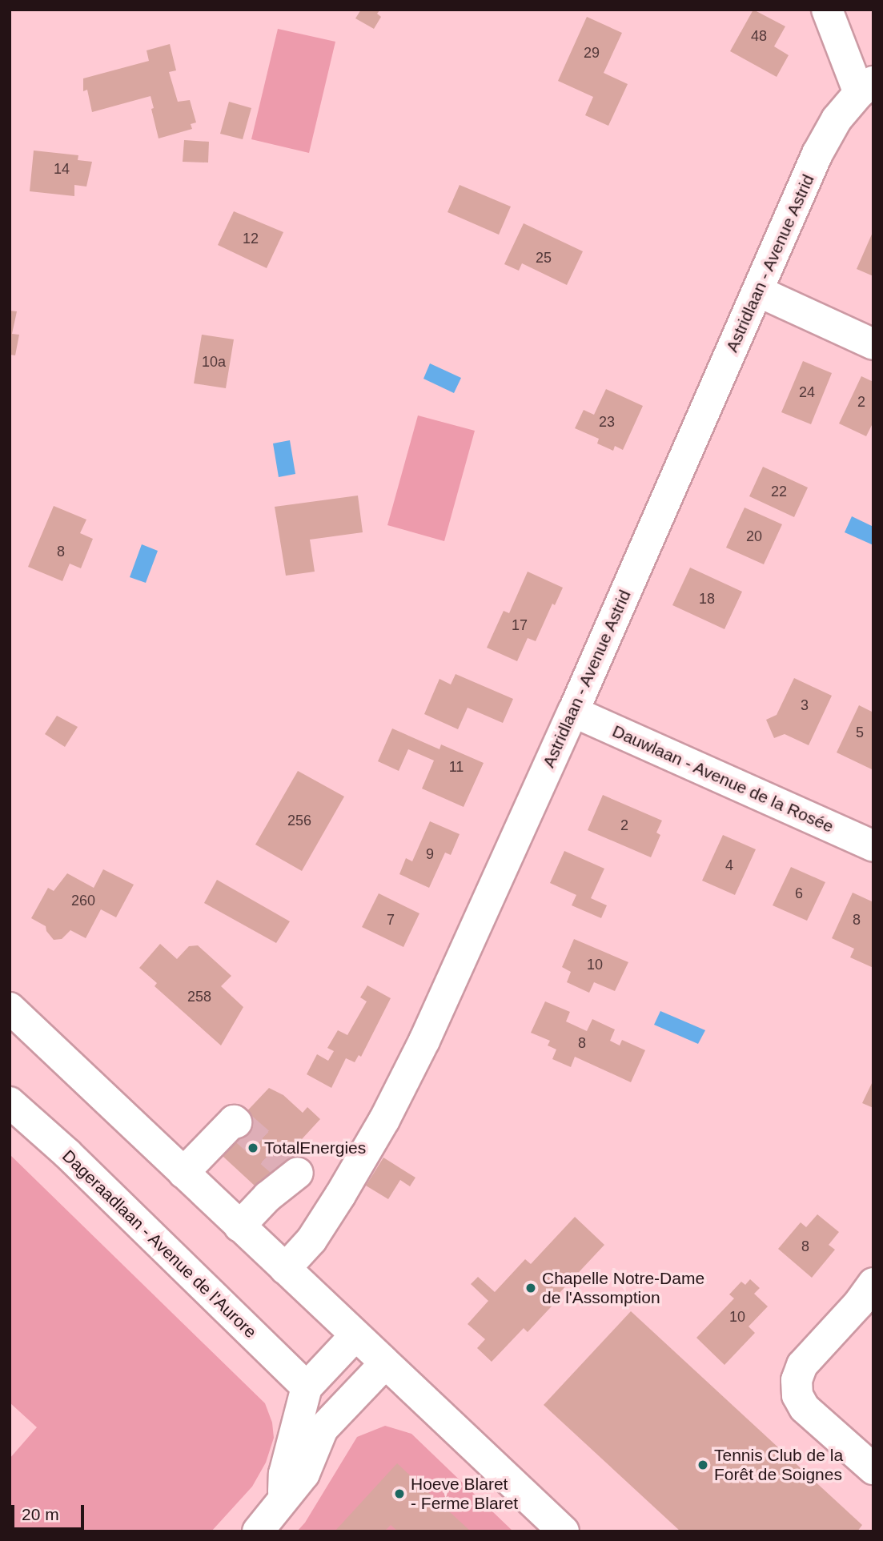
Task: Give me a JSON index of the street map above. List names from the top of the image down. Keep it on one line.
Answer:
{"streets":{"street":["Astridlaan - Avenue Astrid","Dauwlaan - Avenue de la Rosée","Dageraadlaan - Avenue de l'Aurore"]},"crossings":[["Astridlaan - Avenue Astrid","Dauwlaan - Avenue de la Rosée"]],"places":["TotalEnergies","Chapelle Notre-Dame de l'Assomption","Tennis Club de la Forêt de Soignes","Hoeve Blaret - Ferme Blaret"],"house_numbers":["48","29","14","12","25","10a","24","2","23","22","20","8","18","17","3","5","11","256","2","9","4","6","260","7","8","10","258","8","8","10"],"scale_bar":"20 m"}
